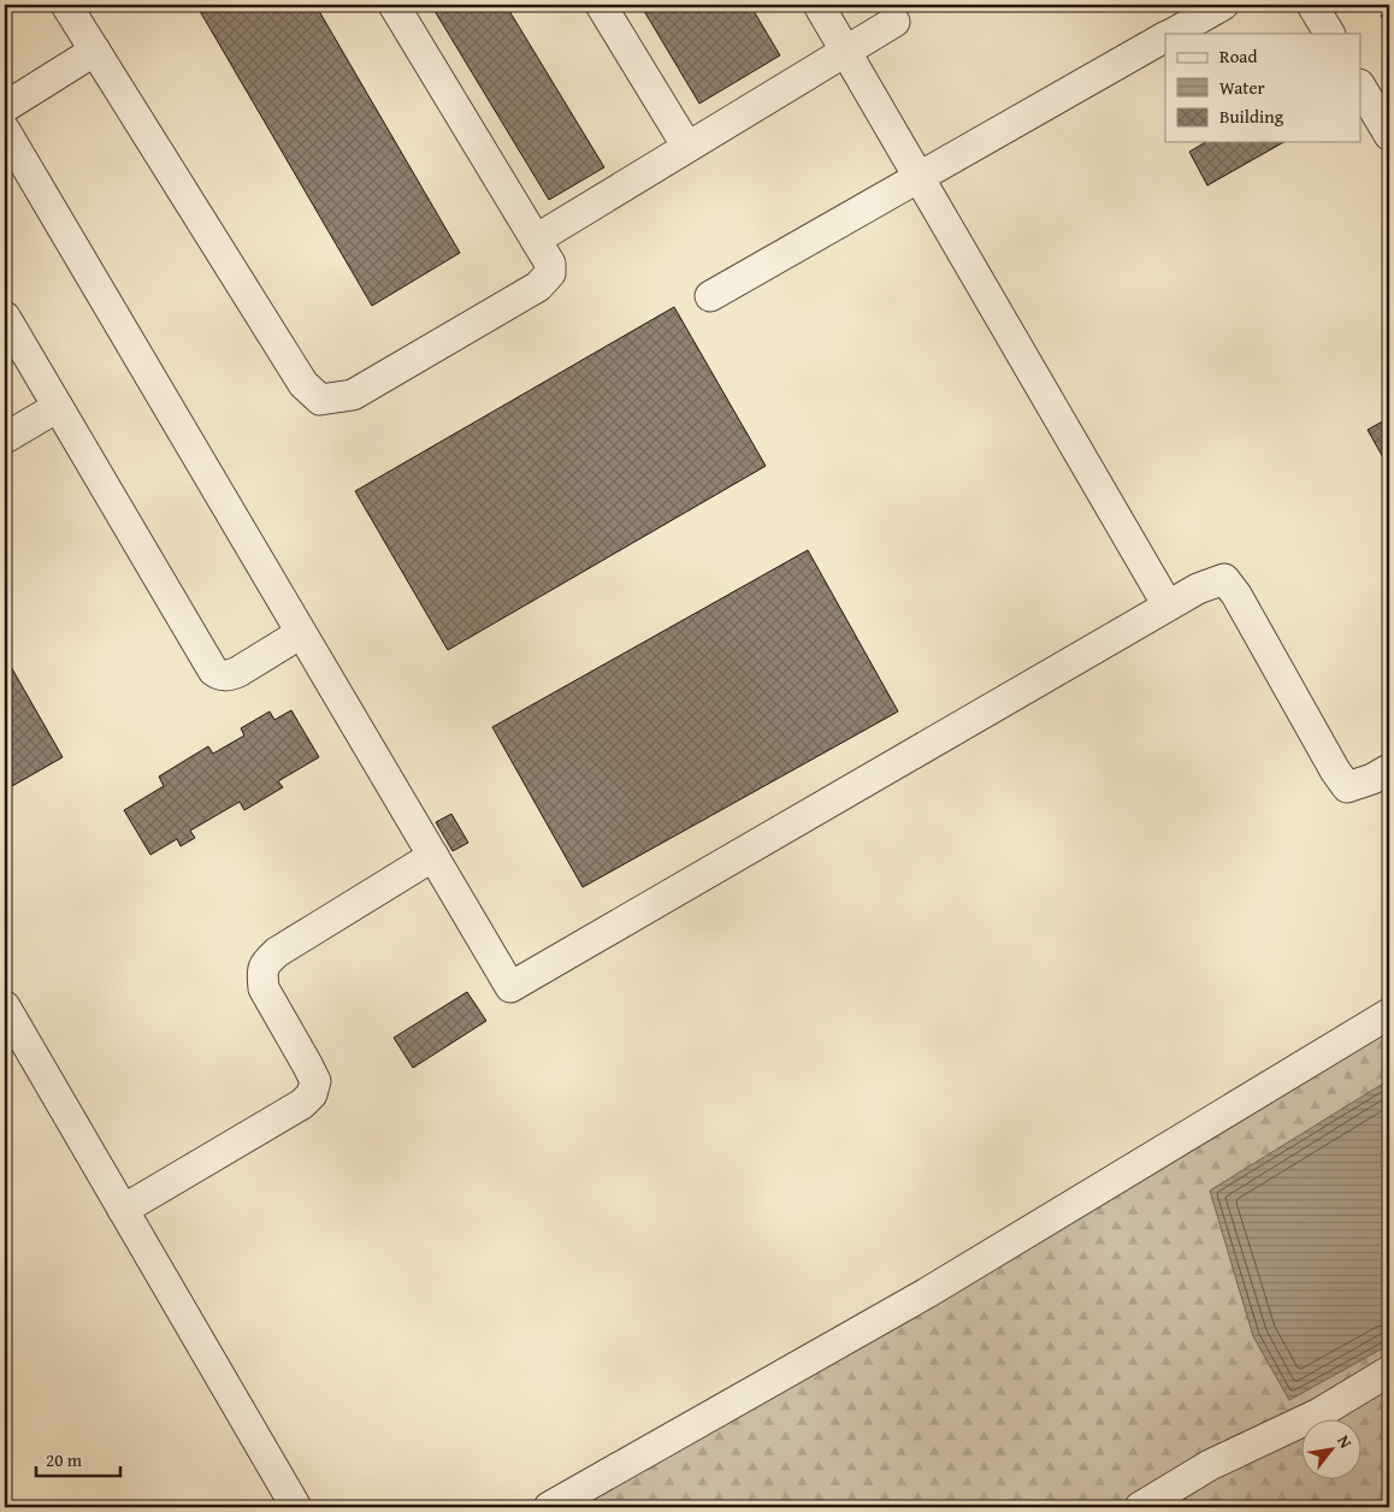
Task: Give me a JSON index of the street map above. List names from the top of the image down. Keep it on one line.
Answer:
{"legend":["Road","Water","Building"],"scale_bar":"20 m","north":"top right"}
